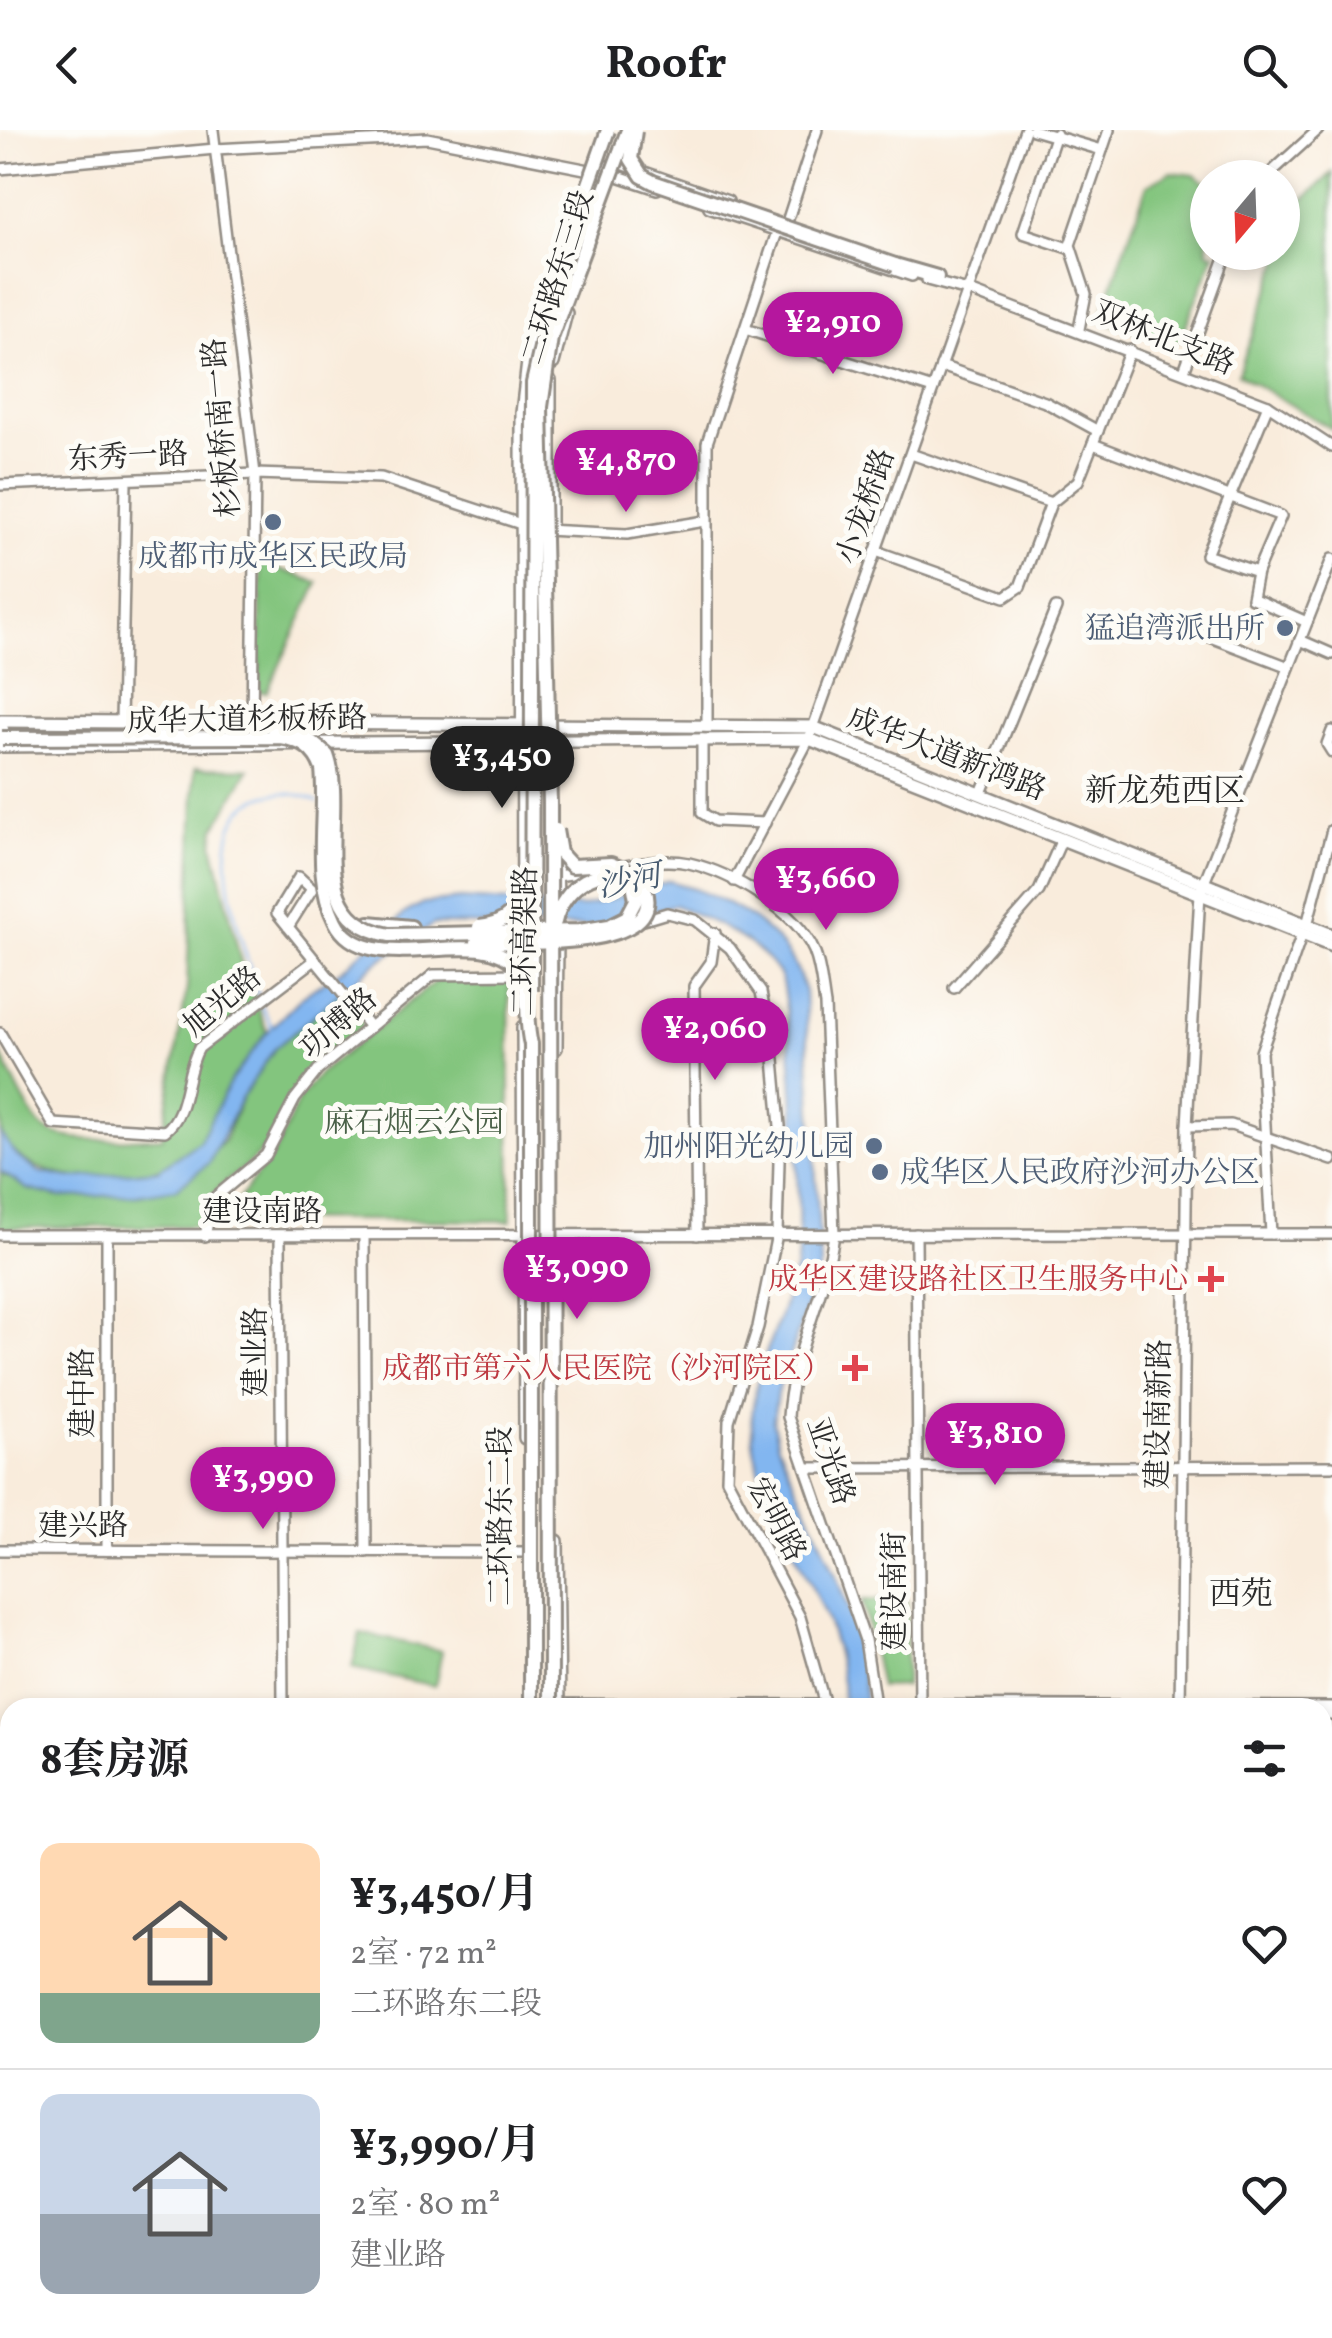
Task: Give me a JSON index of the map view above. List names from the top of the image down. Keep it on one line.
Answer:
{"streets":{"highway":["二环高架路"],"main road":["二环路东三段","成华大道杉板桥路","成华大道新鸿路","二环路东二段"],"street":["双林北支路","杉板桥南一路","东秀一路","小龙桥路","旭光路","功博路","建设南路","建业路","建中路","建设南新路","亚光路","宏明路","建兴路","建设南街"]},"crossings":[["二环路东三段","东秀一路"],["二环路东三段","成华大道杉板桥路"],["二环路东三段","成华大道新鸿路"],["二环路东三段","二环高架路"],["二环路东三段","二环路东二段"],["双林北支路","小龙桥路"],["杉板桥南一路","东秀一路"],["杉板桥南一路","成华大道杉板桥路"],["小龙桥路","成华大道新鸿路"],["小龙桥路","亚光路"],["成华大道杉板桥路","成华大道新鸿路"],["成华大道杉板桥路","二环路东二段"],["成华大道新鸿路","建设南新路"],["成华大道新鸿路","二环路东二段"],["功博路","建设南路"],["功博路","二环路东二段"],["建设南路","建业路"],["建设南路","建中路"],["建设南路","二环路东二段"],["建设南路","宏明路"],["建业路","建兴路"],["建中路","建兴路"],["亚光路","二环路东二段"],["二环路东二段","建兴路"]],"districts":["新龙苑西区","西苑"],"water":["沙河"],"parks":["麻石烟云公园"],"places":{"other":["成都市成华区民政局","猛追湾派出所","加州阳光幼儿园","成华区人民政府沙河办公区"],"health":["成华区建设路社区卫生服务中心","成都市第六人民医院（沙河院区）"]},"north":"bottom","page":{"header":"Roofr","price":["¥2,910","¥4,870","¥3,450","¥3,660","¥2,060","¥3,090","¥3,810","¥3,990"],"heading":"8套房源","list":[{"name":"¥3,450/月","note":"2室 · 72 m² · 二环路东二段"},{"name":"¥3,990/月","note":"2室 · 80 m² · 建业路"}]}}
